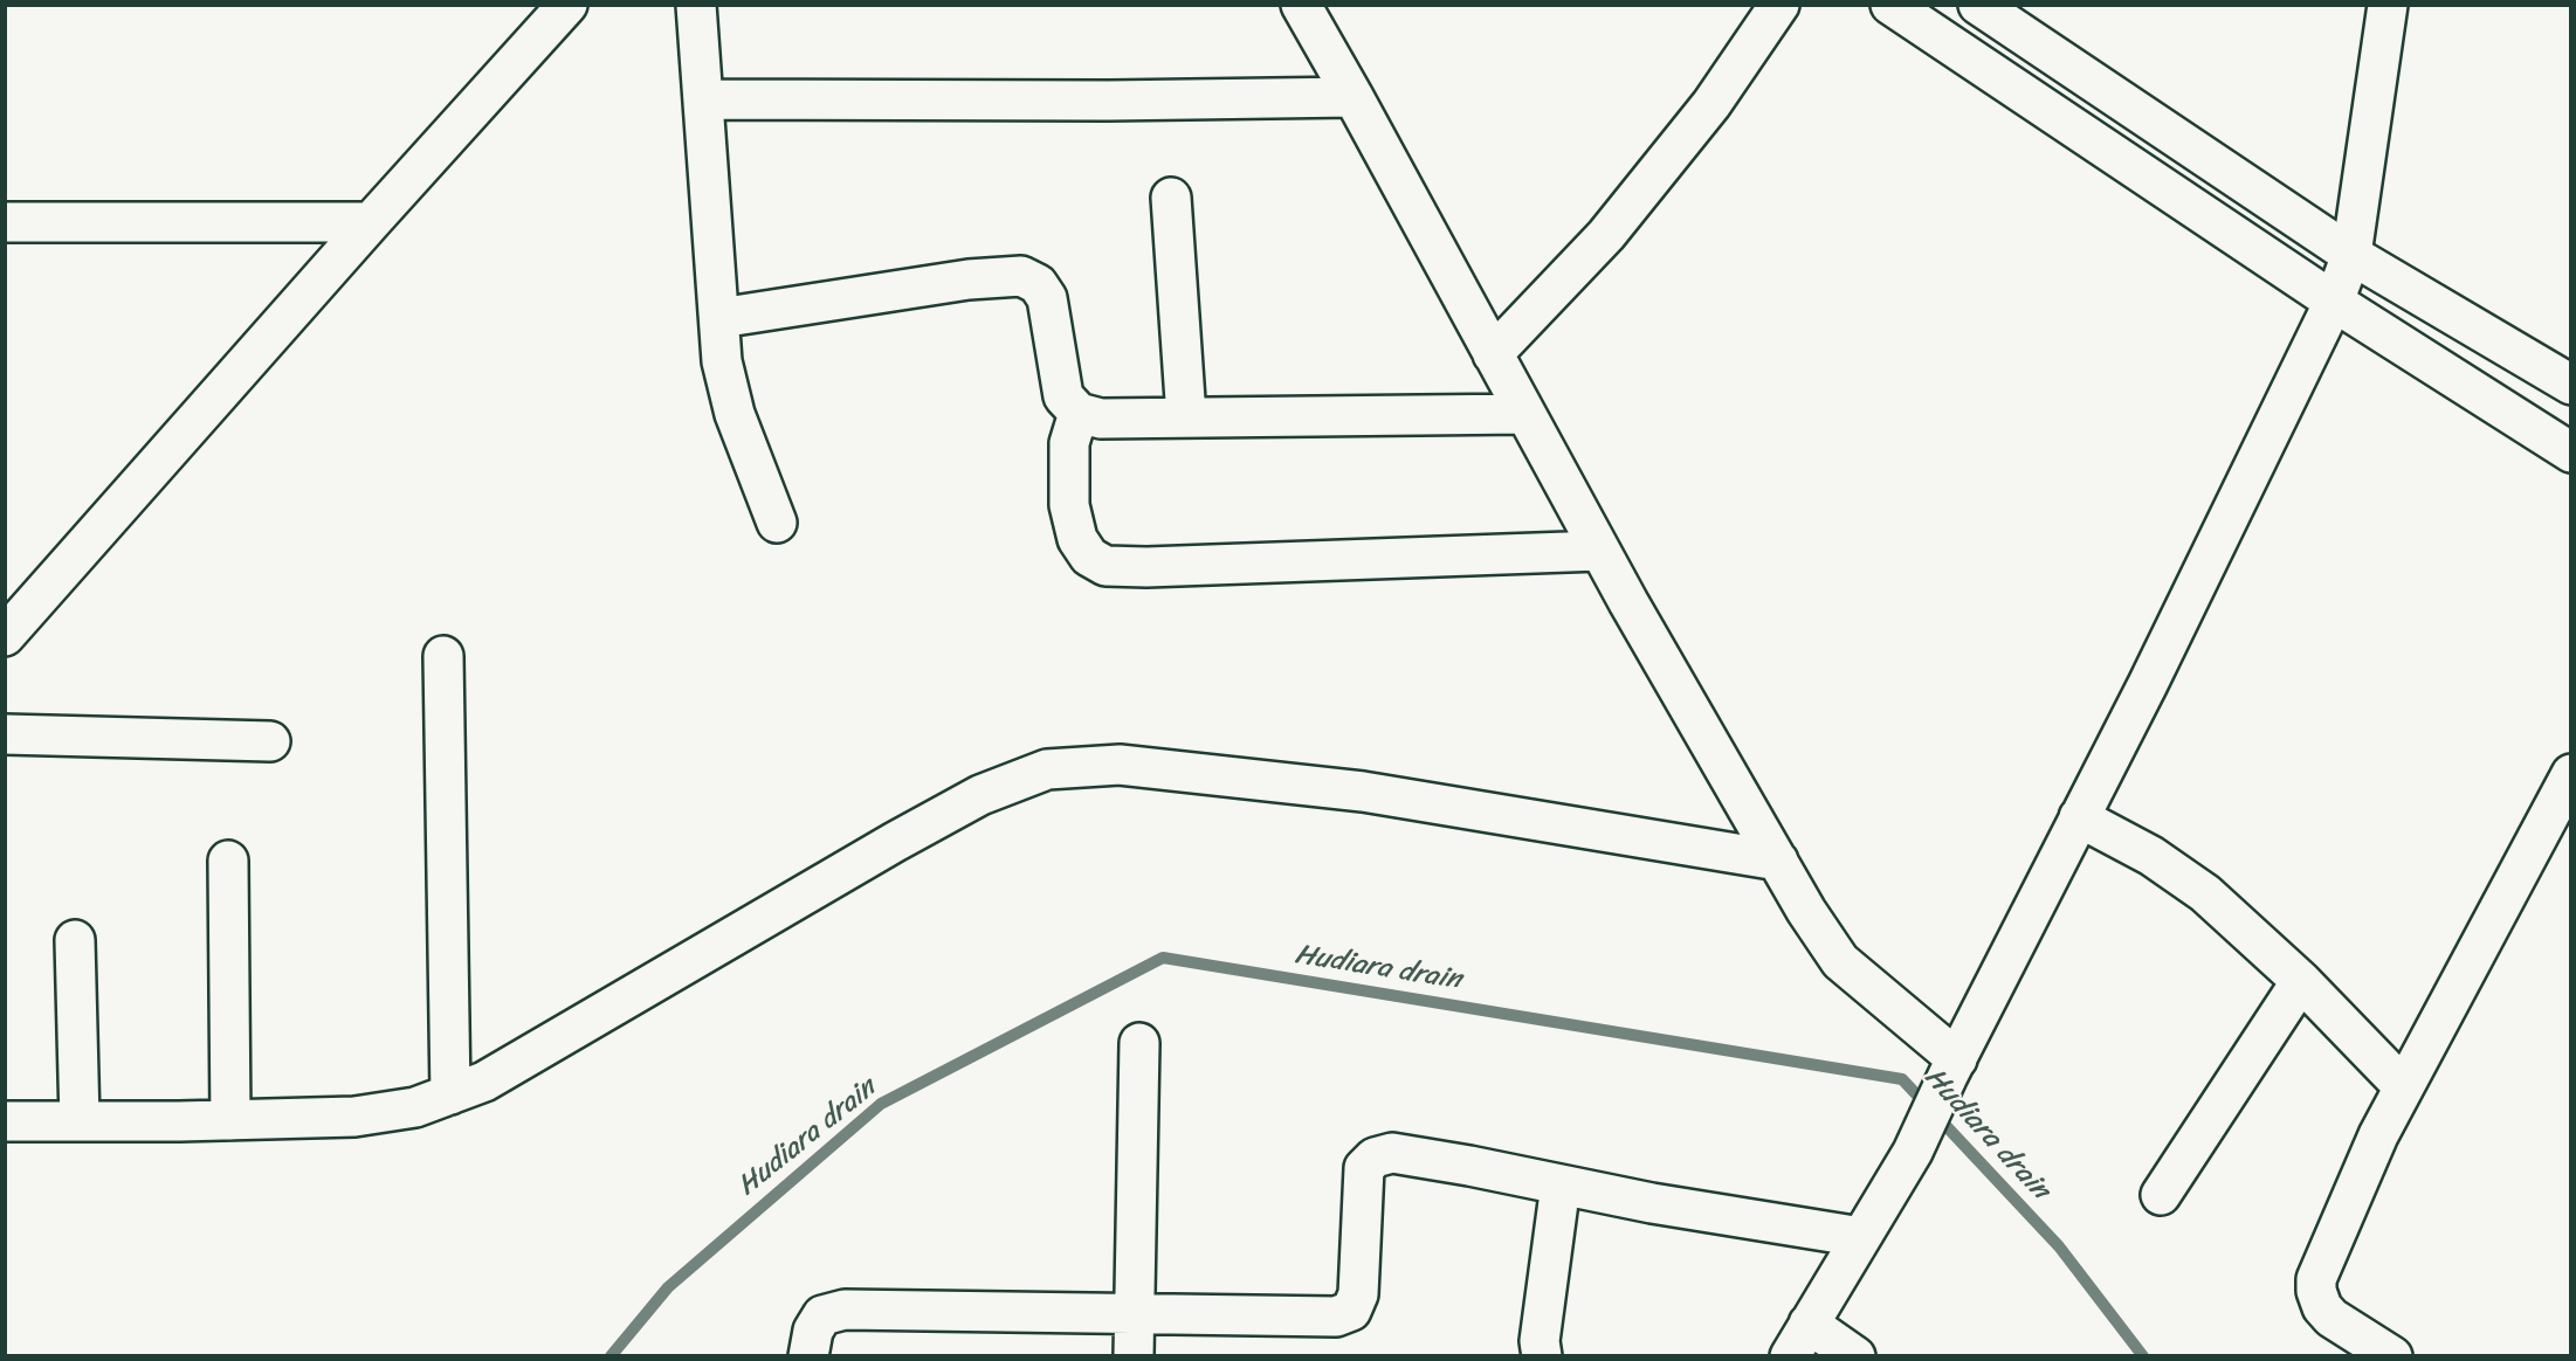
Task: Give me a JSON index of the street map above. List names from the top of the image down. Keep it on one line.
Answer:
{"water":["Hudiara drain"]}
